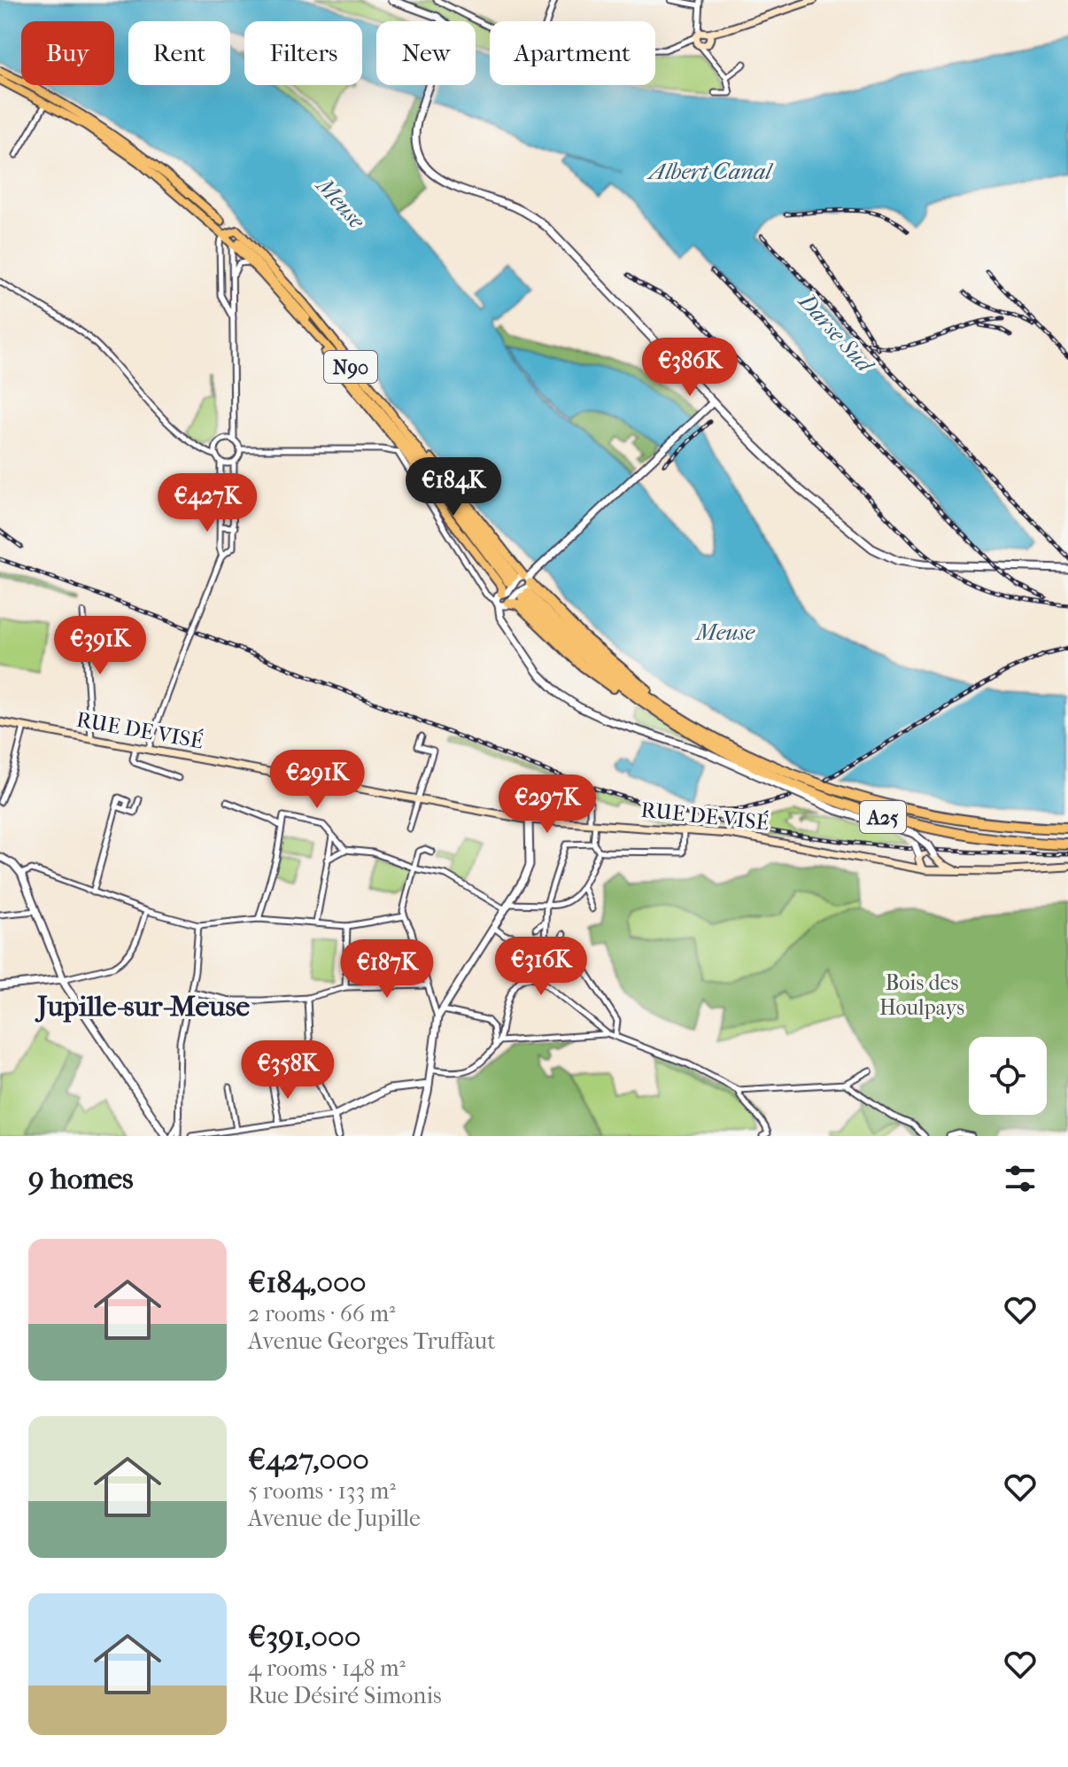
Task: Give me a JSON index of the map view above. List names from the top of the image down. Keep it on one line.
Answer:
{"streets":{"highway":["A25"],"main road":["N90","RUE DE VISÉ"]},"crossings":[["N90","A25"]],"districts":["Jupille-sur-Meuse"],"water":["Albert Canal","Meuse","Darse Sud"],"parks":["Bois des Houlpays"],"page":{"chip":["Buy","Rent","Filters","New","Apartment"],"price":["€386K","€184K","€427K","€391K","€291K","€297K","€316K","€187K","€358K"],"heading":"9 homes","list":[{"name":"€184,000","note":"2 rooms · 66 m² · Avenue Georges Truffaut"},{"name":"€427,000","note":"5 rooms · 133 m² · Avenue de Jupille"},{"name":"€391,000","note":"4 rooms · 148 m² · Rue Désiré Simonis"}]}}
